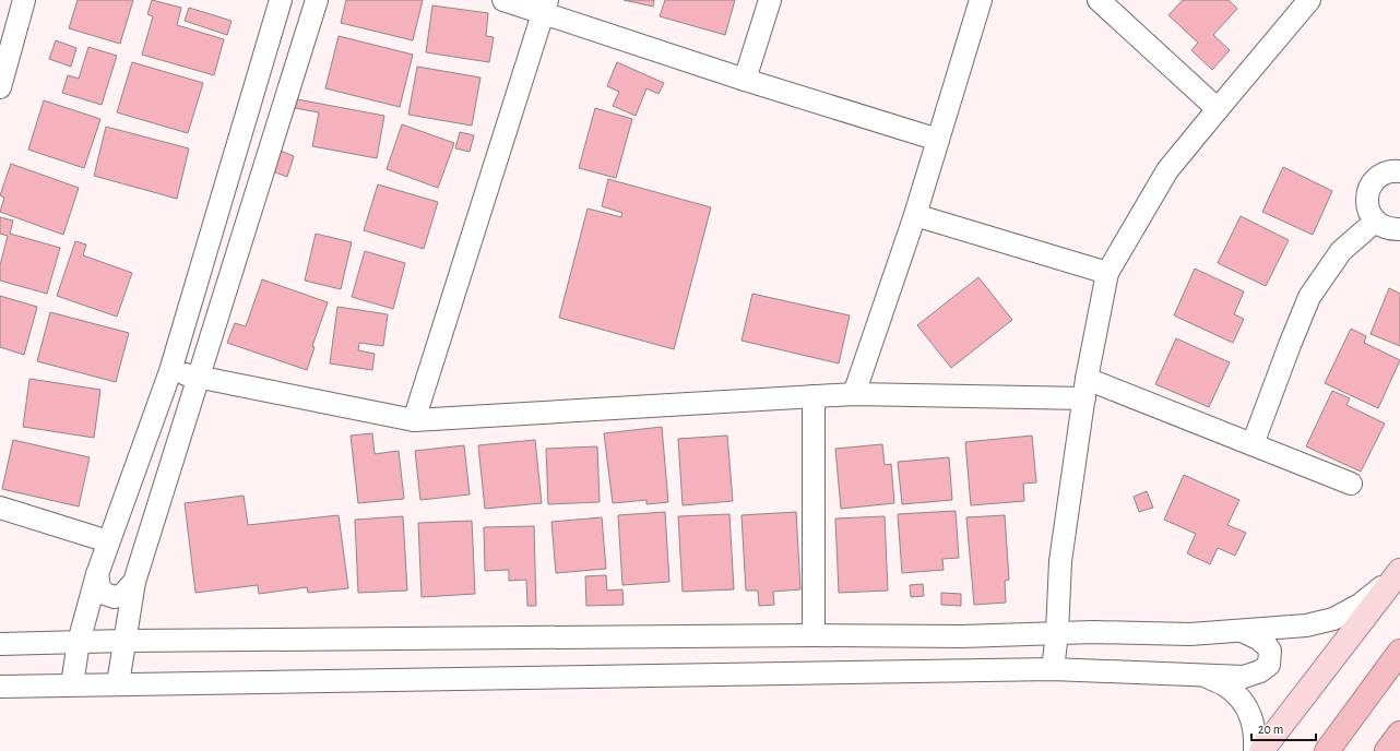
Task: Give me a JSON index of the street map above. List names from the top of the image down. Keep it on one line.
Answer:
{"scale_bar":"20 m"}
